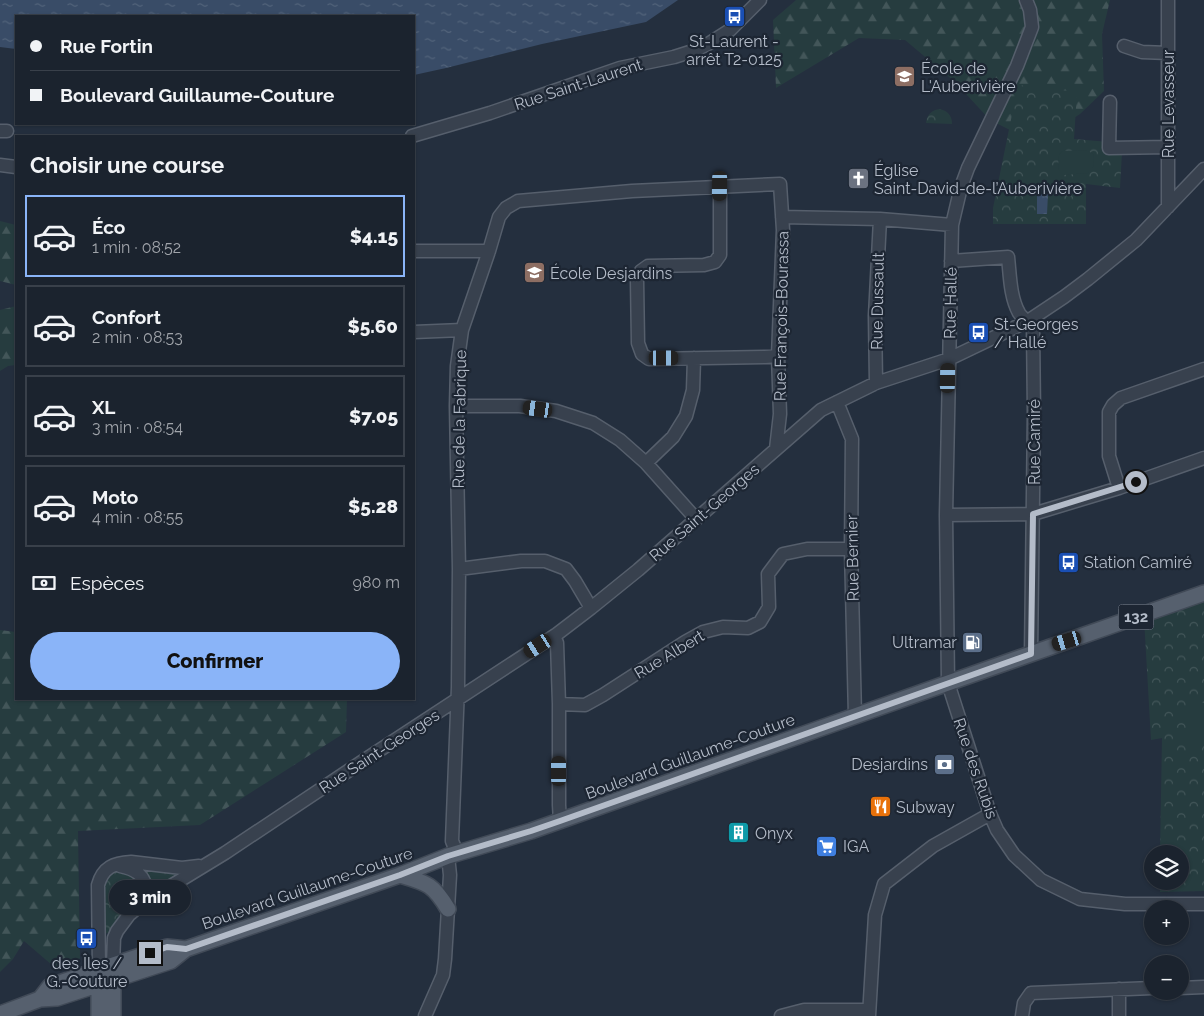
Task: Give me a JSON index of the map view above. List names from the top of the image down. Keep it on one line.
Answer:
{"streets":{"main road":["132","Boulevard Guillaume-Couture"],"street":["Rue Saint-Laurent","Rue Levasseur","Rue Dussault","Rue Hallé","Rue François-Bourassa","Rue de la Fabrique","Rue Camiré","Rue Saint-Georges","Rue Bernier","Rue Albert","Rue des Rubis"]},"crossings":[["Rue Levasseur","Rue Saint-Georges"],["Rue Dussault","Rue Saint-Georges"],["Rue Hallé","Rue Saint-Georges"],["Rue Hallé","Boulevard Guillaume-Couture"],["Rue Hallé","Rue des Rubis"],["Rue François-Bourassa","Rue de la Fabrique"],["Rue François-Bourassa","Rue Saint-Georges"],["Rue de la Fabrique","Rue Saint-Georges"],["Rue de la Fabrique","Boulevard Guillaume-Couture"],["Rue Camiré","Rue Saint-Georges"],["Rue Camiré","Boulevard Guillaume-Couture"],["Rue Saint-Georges","Rue Bernier"],["Rue Saint-Georges","Boulevard Guillaume-Couture"],["Rue Bernier","Rue Albert"],["Rue Bernier","Boulevard Guillaume-Couture"],["Boulevard Guillaume-Couture","Rue des Rubis"]],"places":{"bus stop":["St-Laurent - arrêt T2-0125","St-Georges / Hallé","Station Camiré","des Îles / G.-Couture"],"school or university":["École de L'Auberivière","École Desjardins"],"church":["Église Saint-David-de-l’Auberivière"],"fuel station":["Ultramar"],"bank":["Desjardins"],"restaurant":["Subway"],"building":["Onyx"],"supermarket":["IGA"]},"page":{"banner":["Rue Fortin","Boulevard Guillaume-Couture"],"heading":"Choisir une course","list":[{"name":"Éco","note":"1 min · 08:52","value":"$4.15"},{"name":"Confort","note":"2 min · 08:53","value":"$5.60"},{"name":"XL","note":"3 min · 08:54","value":"$7.05"},{"name":"Moto","note":"4 min · 08:55","value":"$5.28"}],"pay":["Espèces","980 m"],"buttons":"Confirmer","map_buttons":["+","−"],"bubble":"3 min"}}
